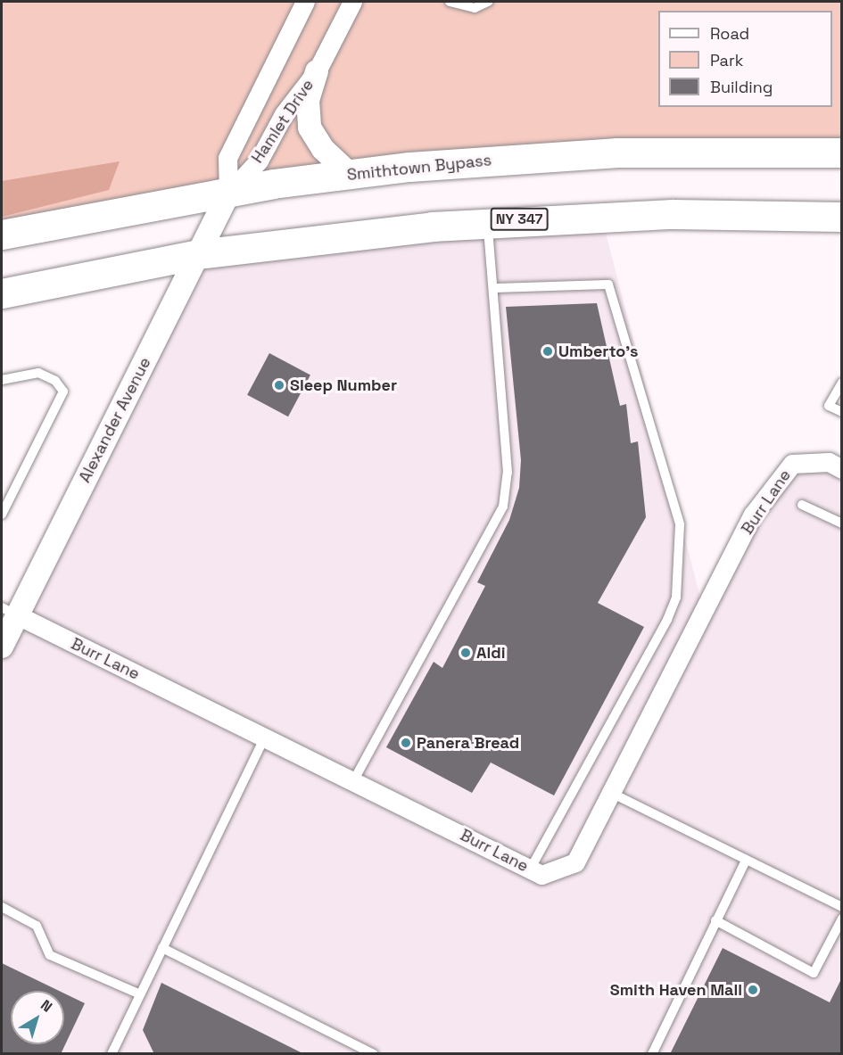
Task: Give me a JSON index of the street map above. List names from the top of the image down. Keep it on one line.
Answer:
{"streets":{"highway":["Smithtown Bypass","NY 347"],"street":["Hamlet Drive","Alexander Avenue","Burr Lane"]},"crossings":[["Hamlet Drive","Smithtown Bypass"],["Hamlet Drive","Alexander Avenue"],["Smithtown Bypass","Alexander Avenue"],["NY 347","Alexander Avenue"],["Alexander Avenue","Burr Lane"]],"places":["Umberto's","Sleep Number","Aldi","Panera Bread","Smith Haven Mall"],"legend":["Road","Park","Building"],"north":"top right"}
